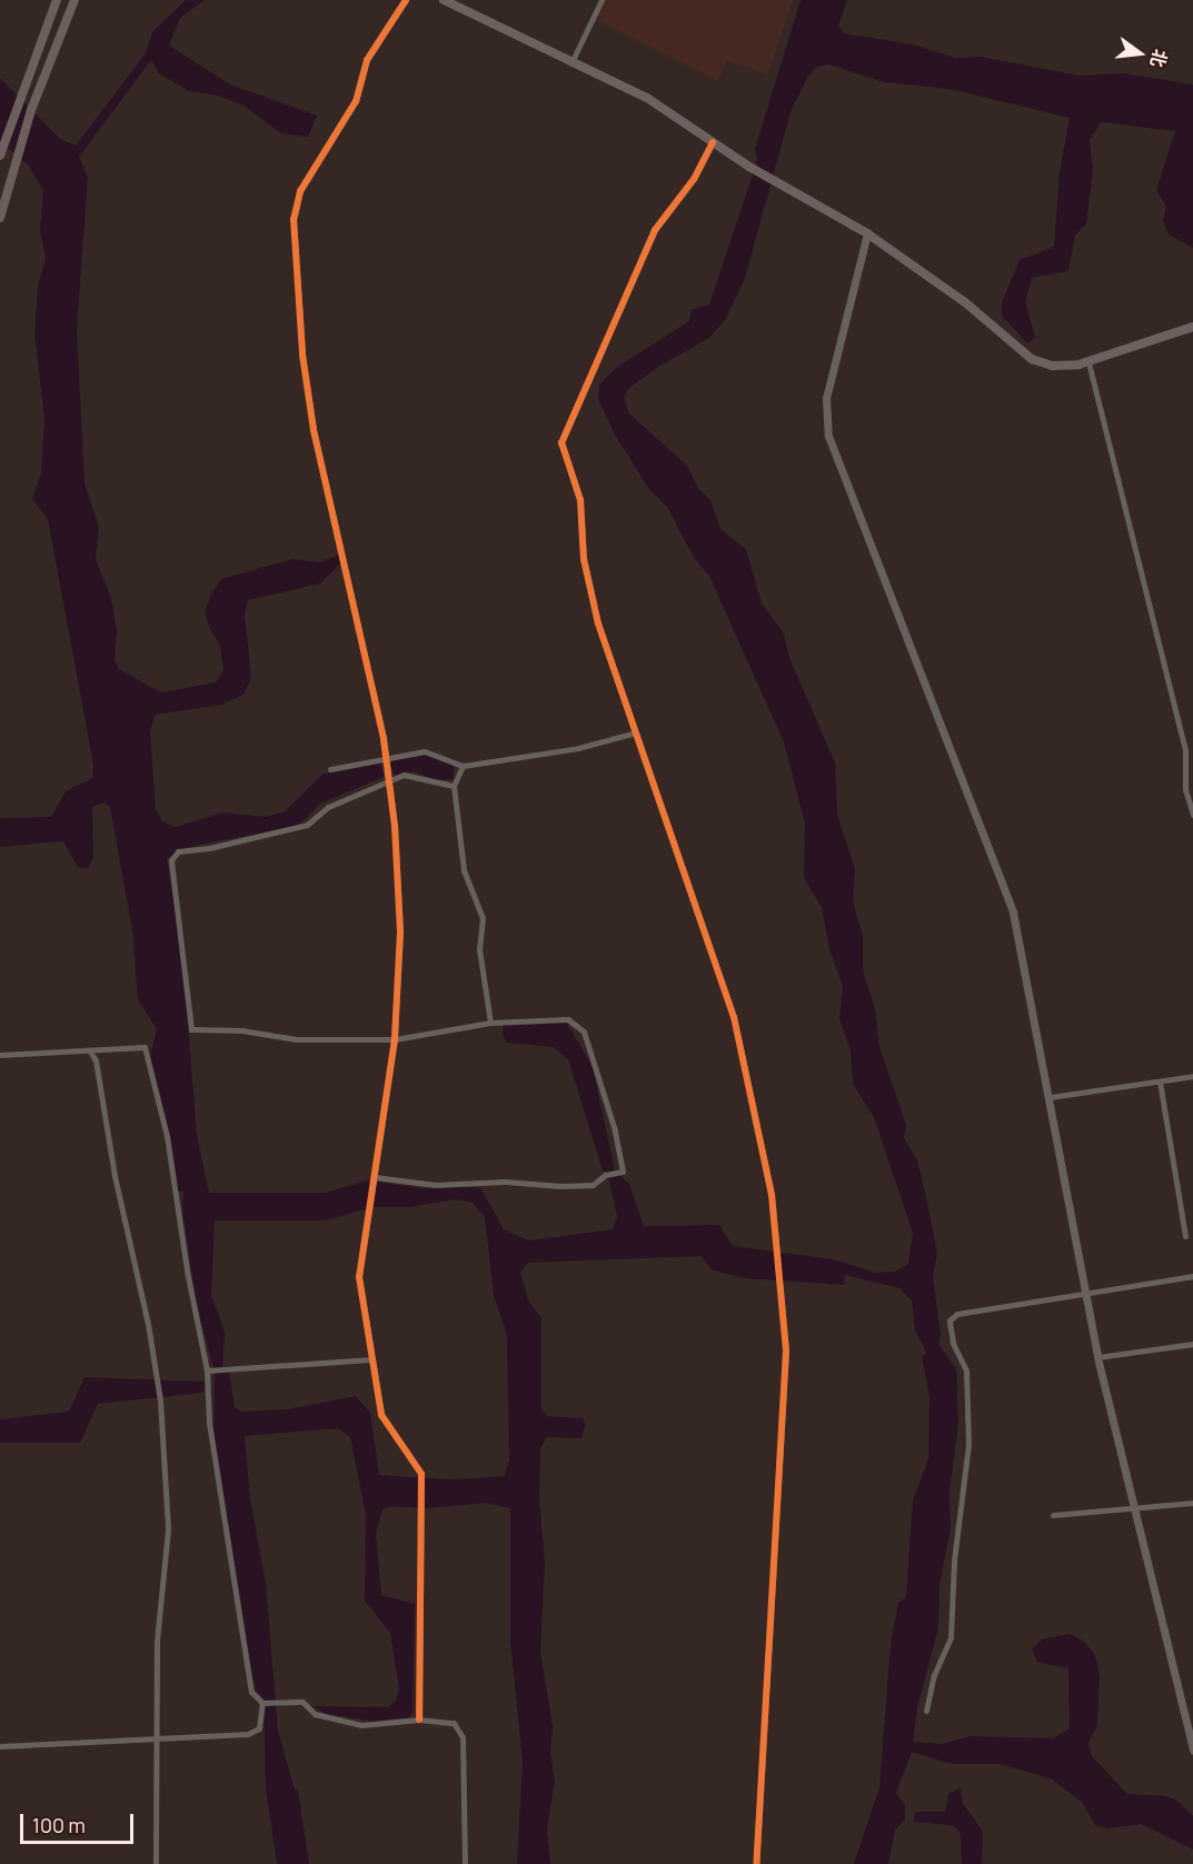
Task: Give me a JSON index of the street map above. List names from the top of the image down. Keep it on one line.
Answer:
{"scale_bar":"100 m","north":"right"}
